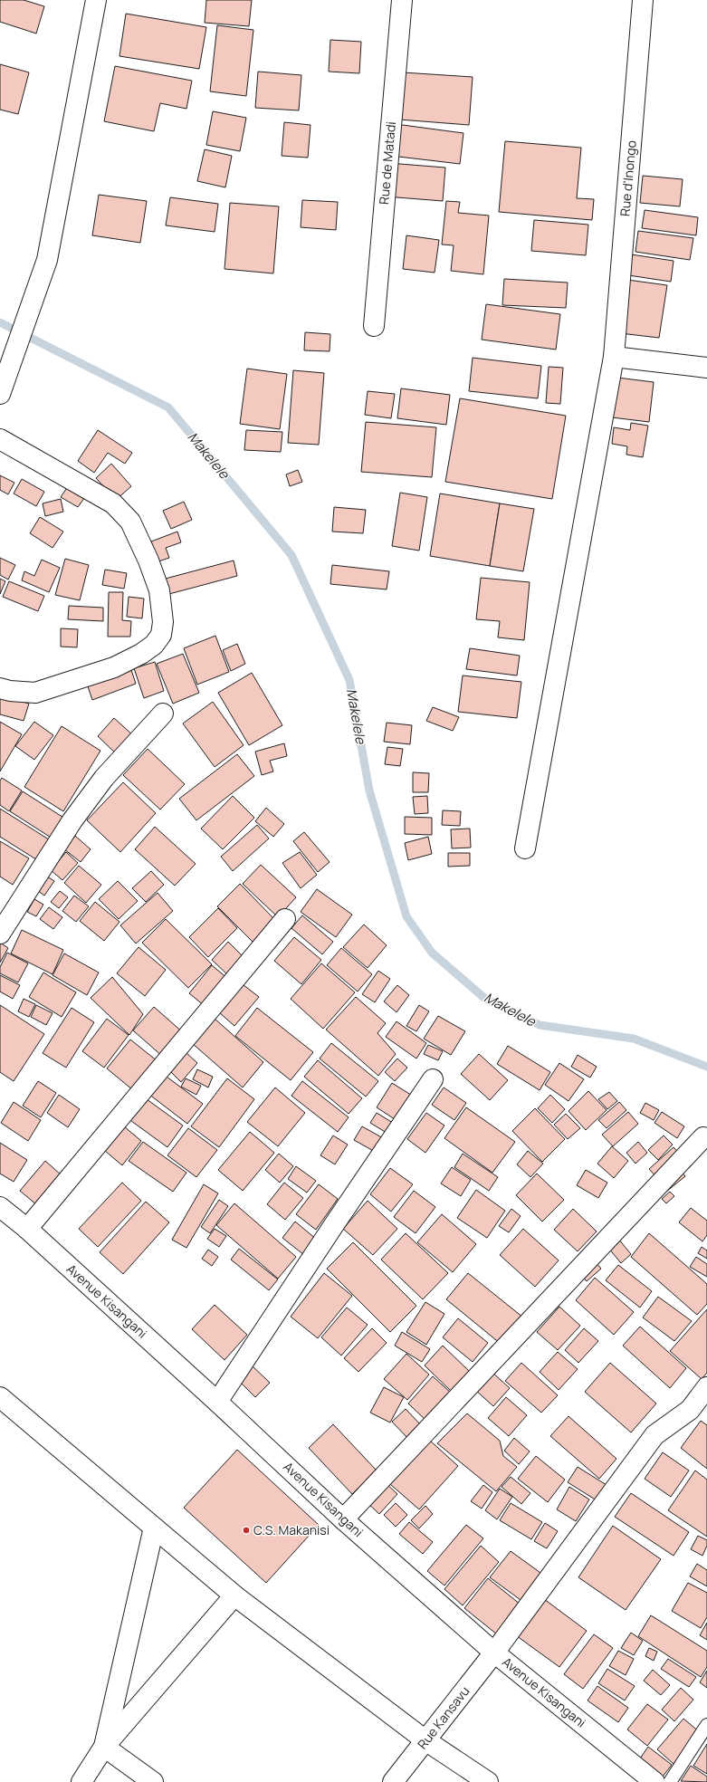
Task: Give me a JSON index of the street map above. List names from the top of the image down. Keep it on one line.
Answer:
{"streets":{"street":["Rue de Matadi","Rue d'Inongo","Avenue Kisangani","Rue Kansavu"]},"crossings":[["Avenue Kisangani","Rue Kansavu"]],"water":["Makelele"],"places":["C.S. Makanisi"]}
